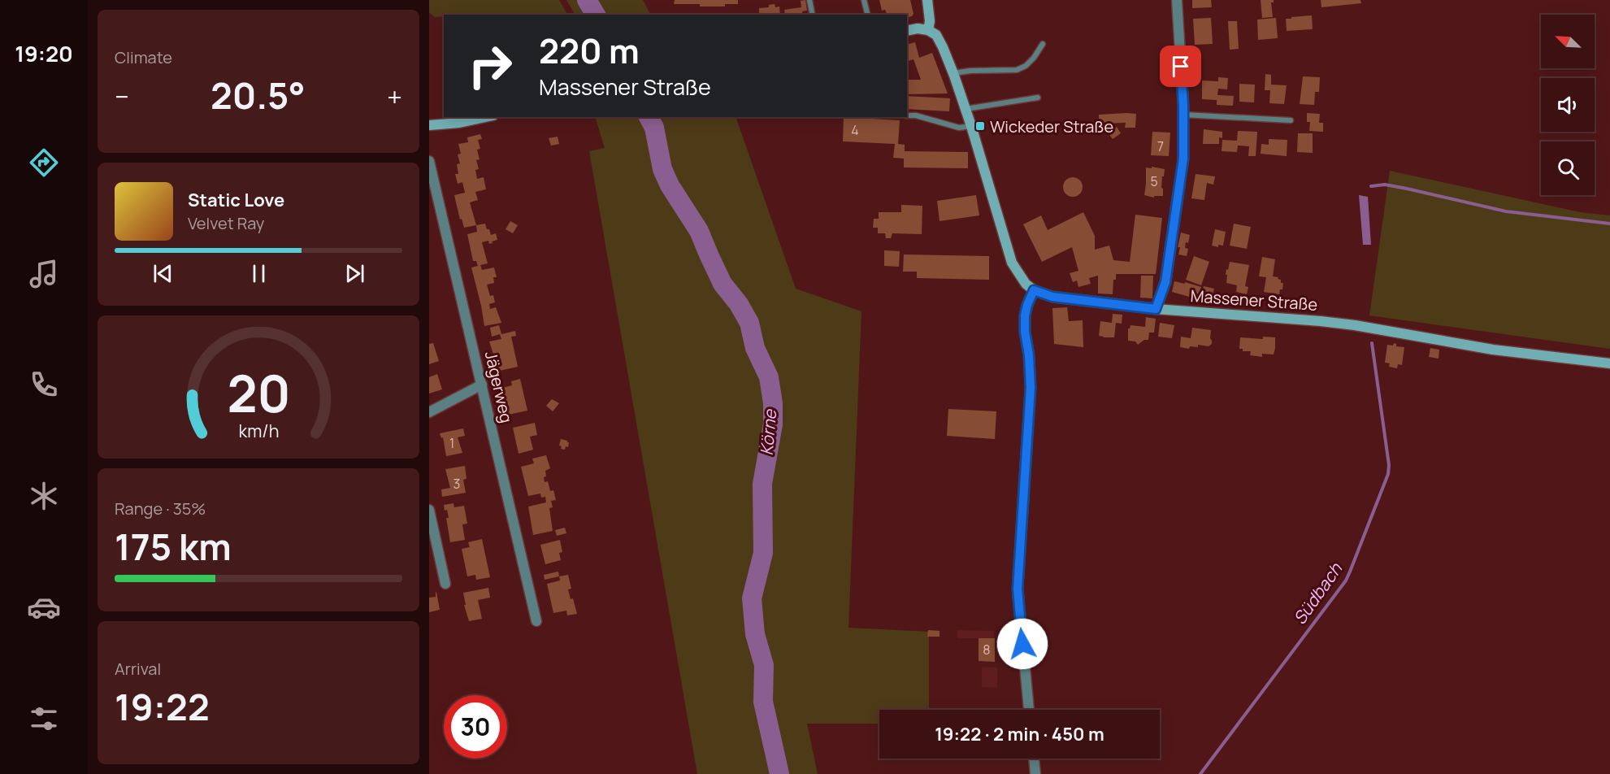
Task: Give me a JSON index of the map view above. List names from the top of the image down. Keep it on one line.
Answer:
{"streets":{"main road":["Massener Straße"],"street":["Jägerweg"]},"water":["Körne","Südbach"],"places":{"transit":["Wickeder Straße"]},"house_numbers":["4","7","5","1","3","8"],"north":"top left","page":{"tabs":"19:20","tile":["Climate",["Range · 35%","175 km"],["Arrival","19:22"]],"turn":["220 m","Massener Straße"],"heat":["−","20.5°","+"],"song":["Static Love","Velvet Ray"],"limit":"30","trip":"19:22 · 2 min · 450 m","gauge":["20","km/h"]}}
